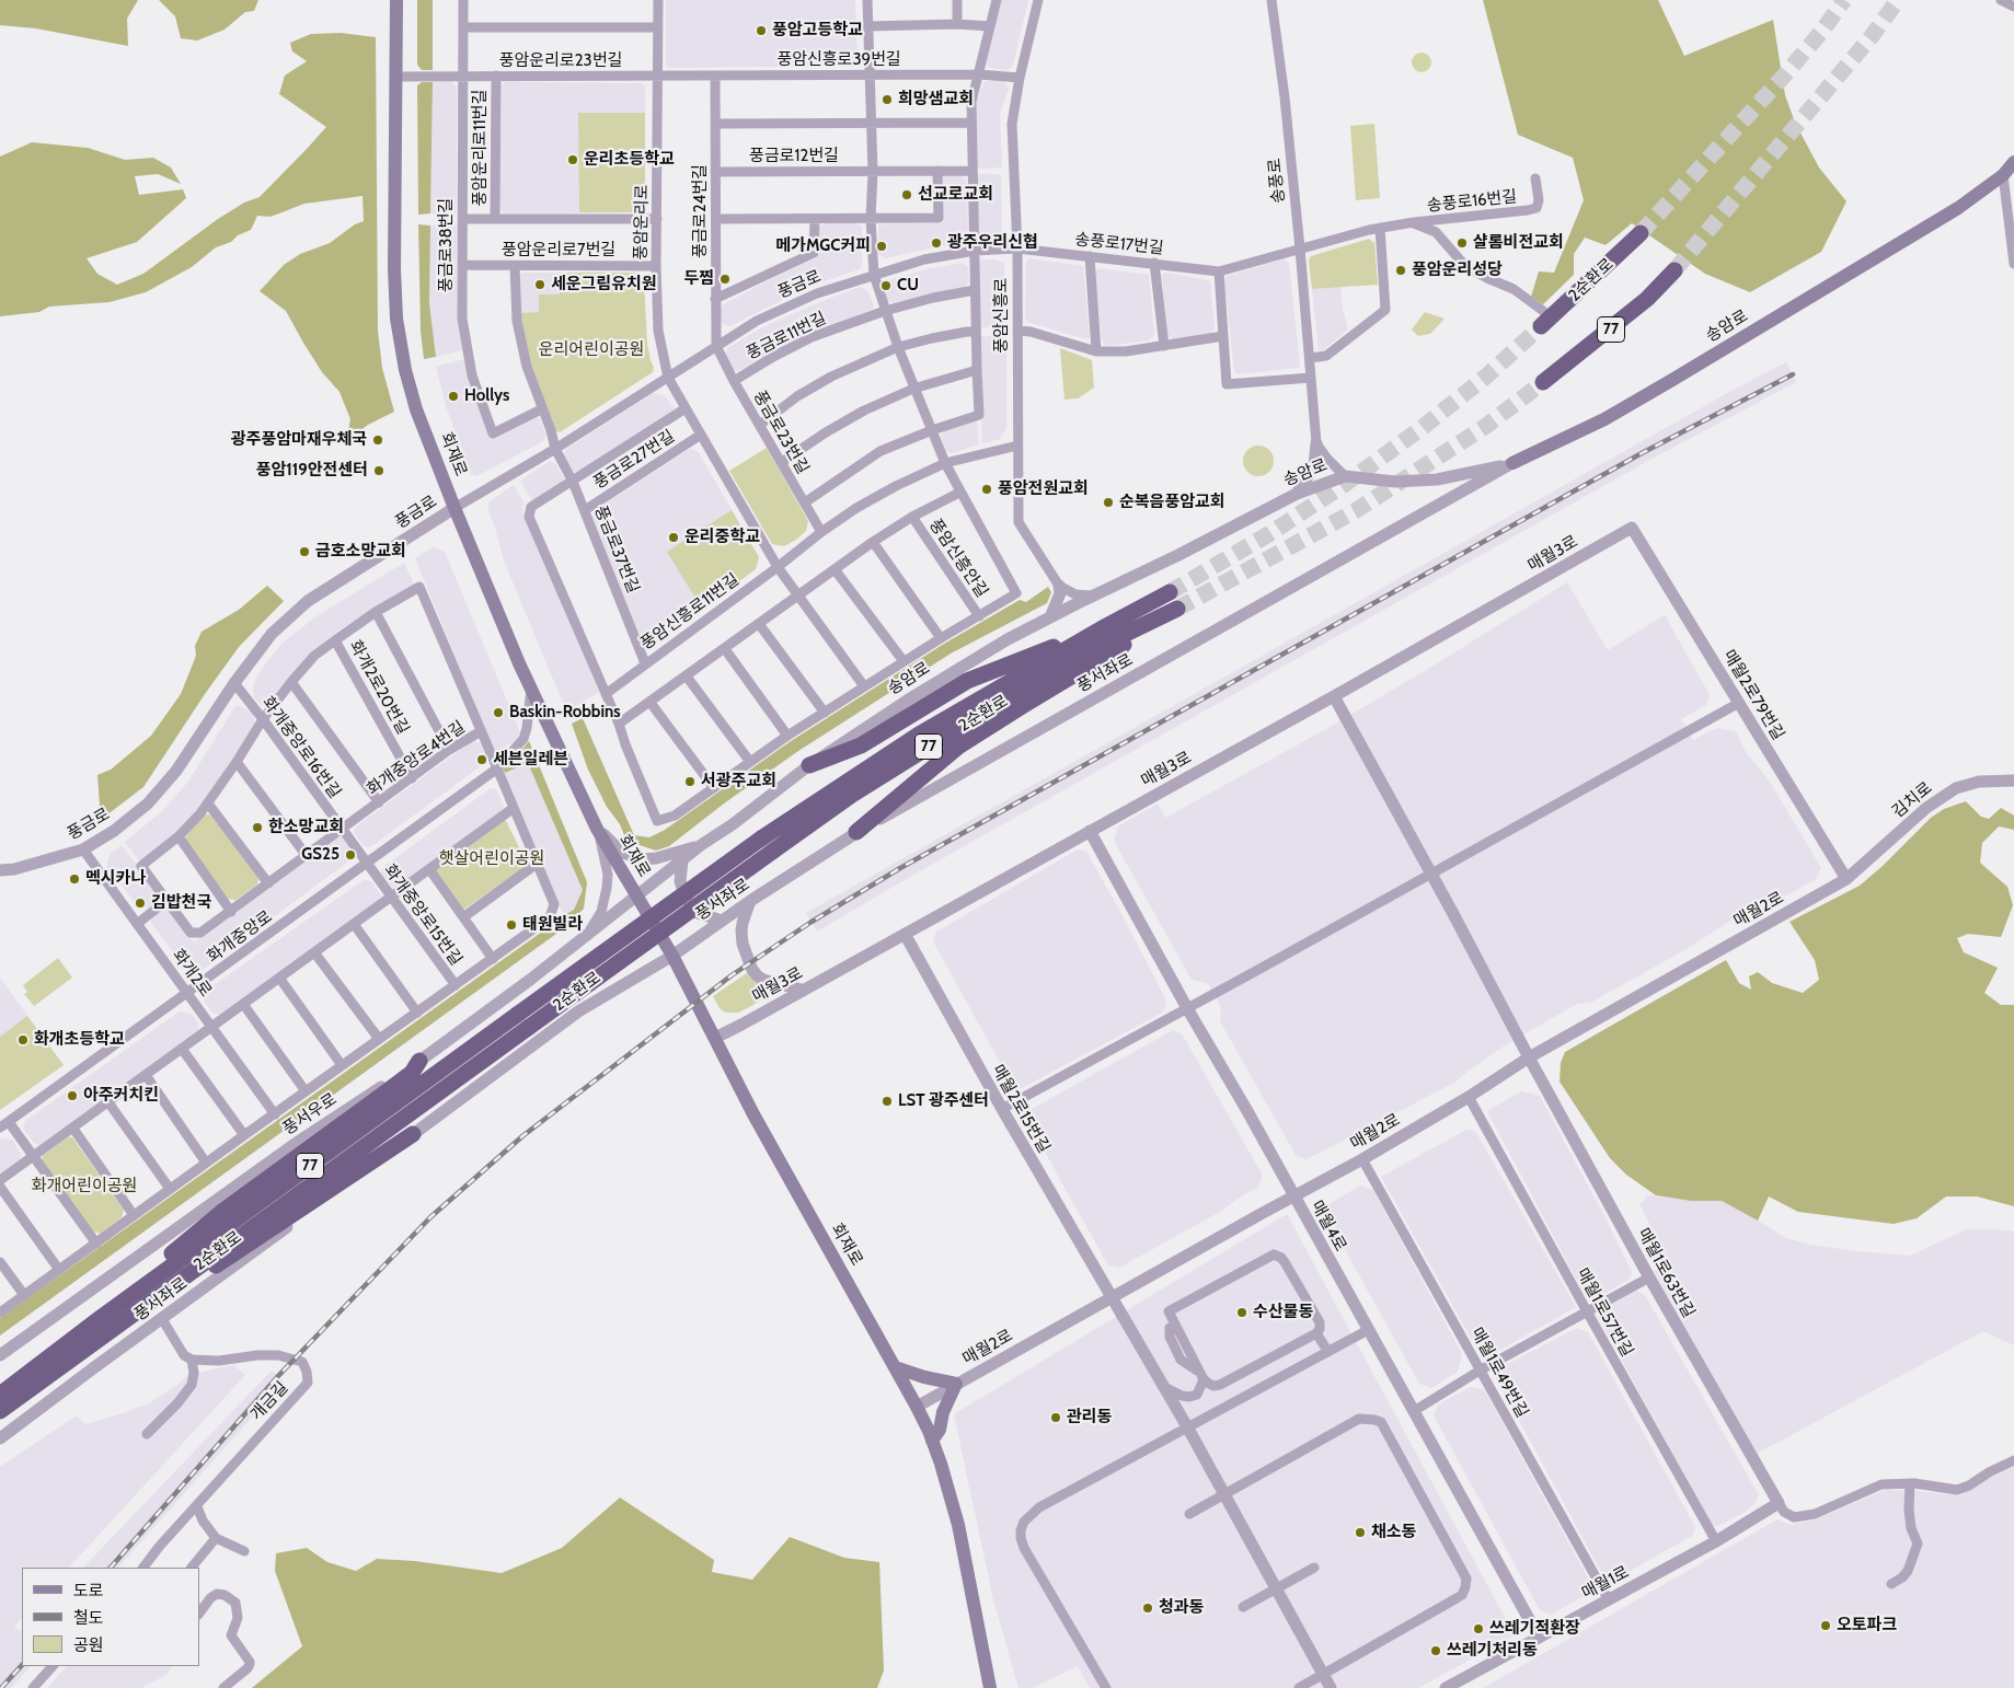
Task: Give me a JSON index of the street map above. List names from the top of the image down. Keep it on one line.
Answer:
{"streets":{"highway":["2순환로","77"],"main road":["송암로","회재로"],"street":["풍암신흥로39번길","풍암운리로23번길","풍암운리로11번길","풍금로12번길","송풍로","송풍로16번길","풍금로24번길","풍암운리로","송풍로17번길","풍금로38번길","풍암운리로7번길","풍금로","풍암신흥로","풍금로11번길","풍금로23번길","풍금로27번길","풍금로37번길","매월3로","풍암신흥안길","풍암신흥로11번길","풍서좌로","화개2로20번길","매월2로79번길","화개중앙로16번길","화개중앙로4번길","김치로","매월2로","화개중앙로15번길","화개중앙로","화개2로","매월2로15번길","풍서우로","매월4로","매월1로63번길","매월1로57번길","매월1로49번길","개금길","매월1로"]},"crossings":[["풍암신흥로39번길","풍암운리로23번길"],["풍암신흥로39번길","풍금로24번길"],["풍암신흥로39번길","풍암운리로"],["풍암신흥로39번길","풍암신흥로"],["풍암운리로23번길","풍암운리로11번길"],["풍암운리로23번길","풍암운리로"],["풍암운리로23번길","풍금로38번길"],["풍암운리로23번길","회재로"],["풍암운리로11번길","풍암운리로"],["풍암운리로11번길","풍금로38번길"],["풍금로12번길","풍금로24번길"],["송풍로","송풍로16번길"],["송풍로","송풍로17번길"],["송풍로16번길","송풍로17번길"],["송풍로16번길","2순환로"],["풍금로24번길","풍금로"],["풍금로24번길","풍금로23번길"],["풍암운리로","풍암운리로7번길"],["풍암운리로","풍금로"],["풍암운리로","풍금로27번길"],["송풍로17번길","풍금로"],["송풍로17번길","풍암신흥로"],["풍금로38번길","풍암운리로7번길"],["2순환로","풍서좌로"],["풍금로","풍암신흥로"],["풍금로","풍금로23번길"],["풍금로","회재로"],["풍금로","풍금로27번길"],["풍금로","풍금로37번길"],["풍금로","화개중앙로16번길"],["풍금로","화개2로"],["풍암신흥로","풍암신흥로11번길"],["송암로","회재로"],["송암로","풍서좌로"],["송암로","풍서우로"],["풍금로11번길","풍금로23번길"],["풍금로23번길","풍암신흥로11번길"],["회재로","매월3로"],["회재로","풍서좌로"],["회재로","매월2로"],["회재로","화개중앙로"],["회재로","풍서우로"],["풍금로27번길","풍금로37번길"],["풍금로27번길","풍암신흥로11번길"],["풍금로37번길","풍암신흥로11번길"],["매월3로","매월2로79번길"],["매월3로","매월2로15번길"],["매월3로","매월4로"],["매월3로","매월1로63번길"],["풍암신흥안길","풍암신흥로11번길"],["화개2로20번길","화개중앙로16번길"],["화개2로20번길","화개중앙로4번길"],["매월2로79번길","김치로"],["매월2로79번길","매월2로"],["화개중앙로16번길","화개중앙로4번길"],["화개중앙로16번길","화개중앙로15번길"],["화개중앙로16번길","화개중앙로"],["화개중앙로4번길","화개중앙로15번길"],["화개중앙로4번길","화개중앙로"],["화개중앙로4번길","화개2로"],["김치로","매월2로"],["매월2로","매월2로15번길"],["매월2로","매월4로"],["매월2로","매월1로63번길"],["매월2로","매월1로57번길"],["매월2로","매월1로49번길"],["화개중앙로15번길","화개중앙로"],["화개중앙로","화개2로"],["매월4로","매월1로"],["매월1로63번길","매월1로"],["매월1로57번길","매월1로"],["매월1로49번길","매월1로"]],"parks":["운리어린이공원","햇살어린이공원","화개어린이공원"],"places":["풍암고등학교","희망샘교회","운리초등학교","선교로교회","광주우리신협","샬롬비전교회","메가MGC커피","풍암운리성당","두찜","세운그림유치원","CU","Hollys","광주풍암마재우체국","풍암119안전센터","풍암전원교회","순복음풍암교회","운리중학교","금호소망교회","Baskin-Robbins","세븐일레븐","서광주교회","한소망교회","GS25","멕시카나","김밥천국","태원빌라","화개초등학교","아주커치킨","LST 광주센터","수산물동","관리동","채소동","청과동","오토파크","쓰레기적환장","쓰레기처리동"],"legend":["도로","철도","공원"]}
